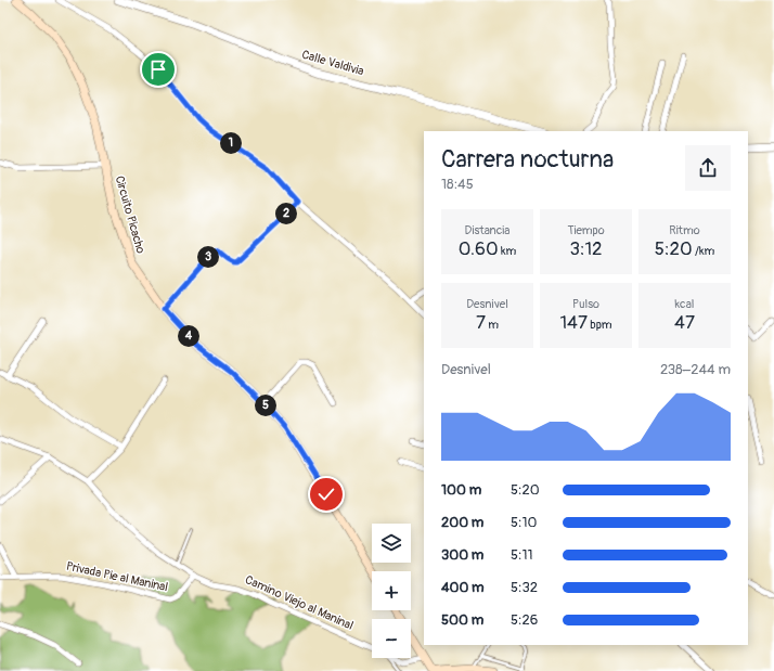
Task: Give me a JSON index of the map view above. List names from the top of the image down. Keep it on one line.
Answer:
{"streets":{"main road":["Circuito Picacho"],"street":["Calle Valdivia","Privada Pie al Maninal","Camino Viejo al Maninal"]},"crossings":[["Privada Pie al Maninal","Camino Viejo al Maninal"]],"page":{"heading":["Carrera nocturna","18:45"],"pins":["1","2","3","4","5"],"stats":[["Distancia","0.60 km"],["Tiempo","3:12"],["Ritmo","5:20 /km"],["Desnivel","7 m"],["Pulso","147 bpm"],["kcal","47"]],"chart":["Desnivel","238–244 m"],"list":[{"name":"100 m","note":"5:20"},{"name":"200 m","note":"5:10"},{"name":"300 m","note":"5:11"},{"name":"400 m","note":"5:32"},{"name":"500 m","note":"5:26"}],"map_buttons":["+","−"]}}
